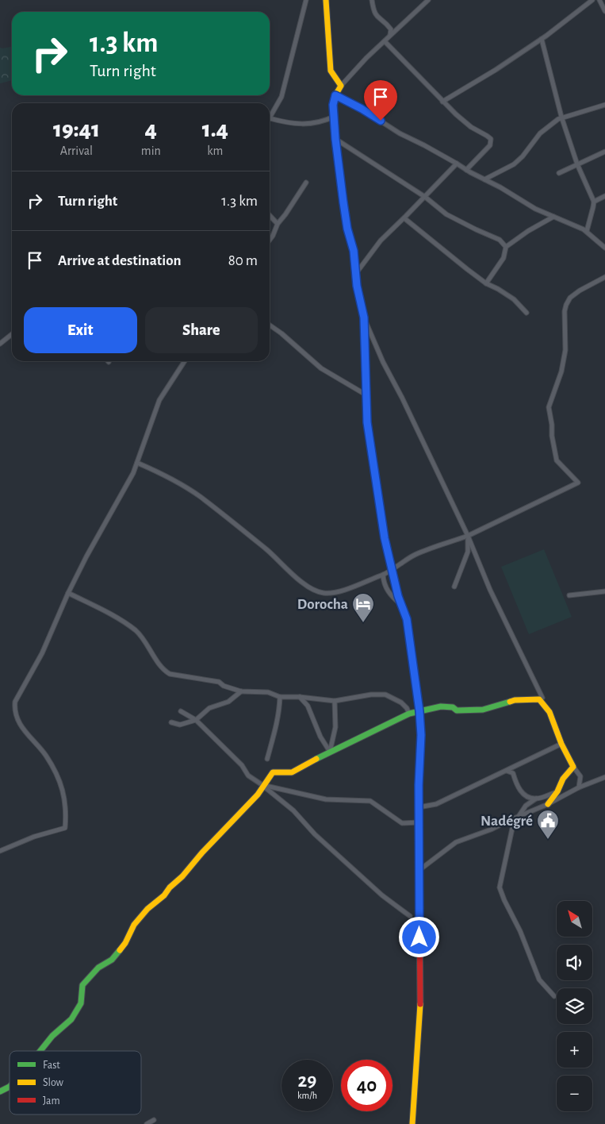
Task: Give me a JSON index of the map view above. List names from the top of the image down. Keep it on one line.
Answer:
{"places":{"hotel":["Dorocha"],"public building":["Nadégré"]},"legend":["Fast","Slow","Jam"],"north":"top left","page":{"turn":["1.3 km","Turn right"],"eta":["19:41","Arrival","4","min","1.4","km"],"list":[{"name":"Turn right","value":"1.3 km"},{"name":"Arrive at destination","value":"80 m"}],"buttons":["Exit","Share"],"map_buttons":["+","−"],"speed":"29 km/h","limit":"40"}}
